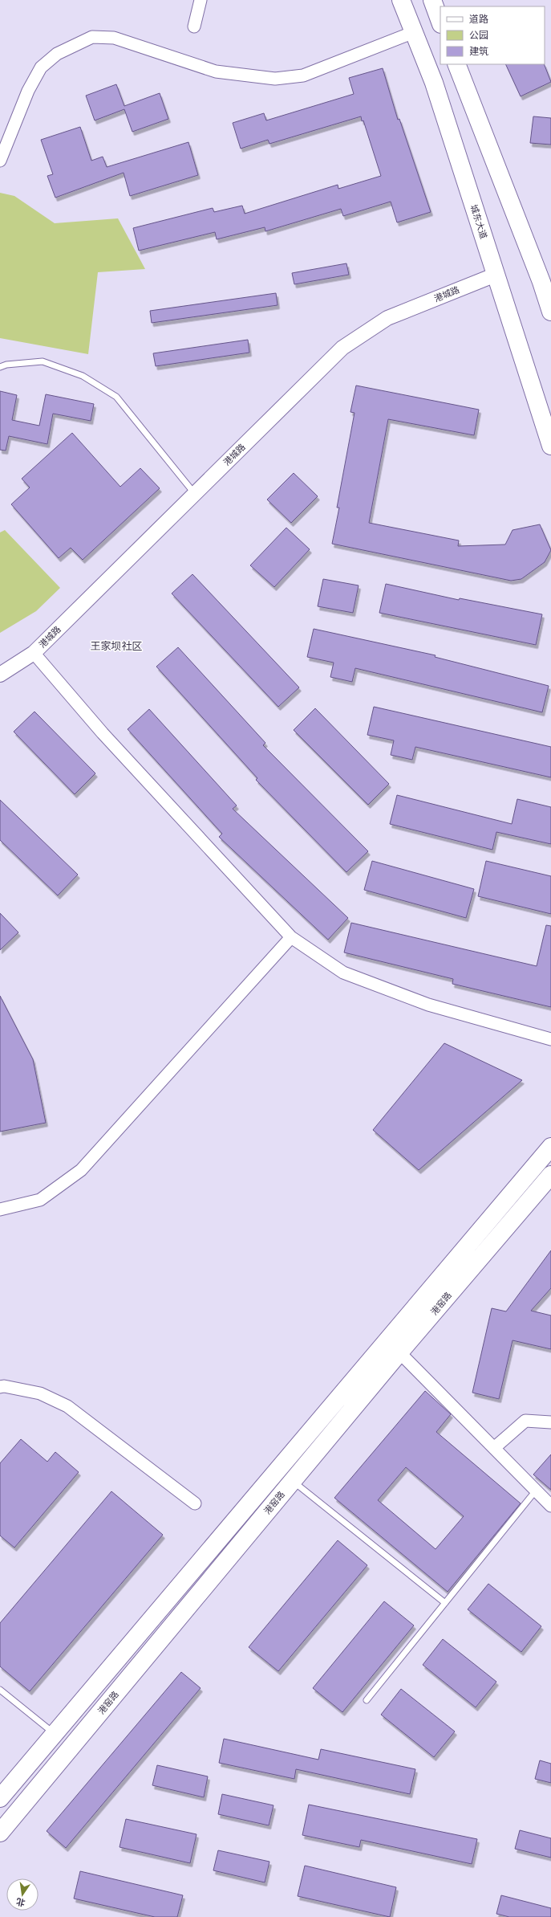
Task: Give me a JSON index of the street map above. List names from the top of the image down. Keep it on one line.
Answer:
{"streets":{"main road":["城东大道","港窑路"],"street":["港城路"]},"crossings":[["城东大道","港城路"]],"districts":["王家坝社区"],"legend":["道路","公园","建筑"],"north":"bottom"}
